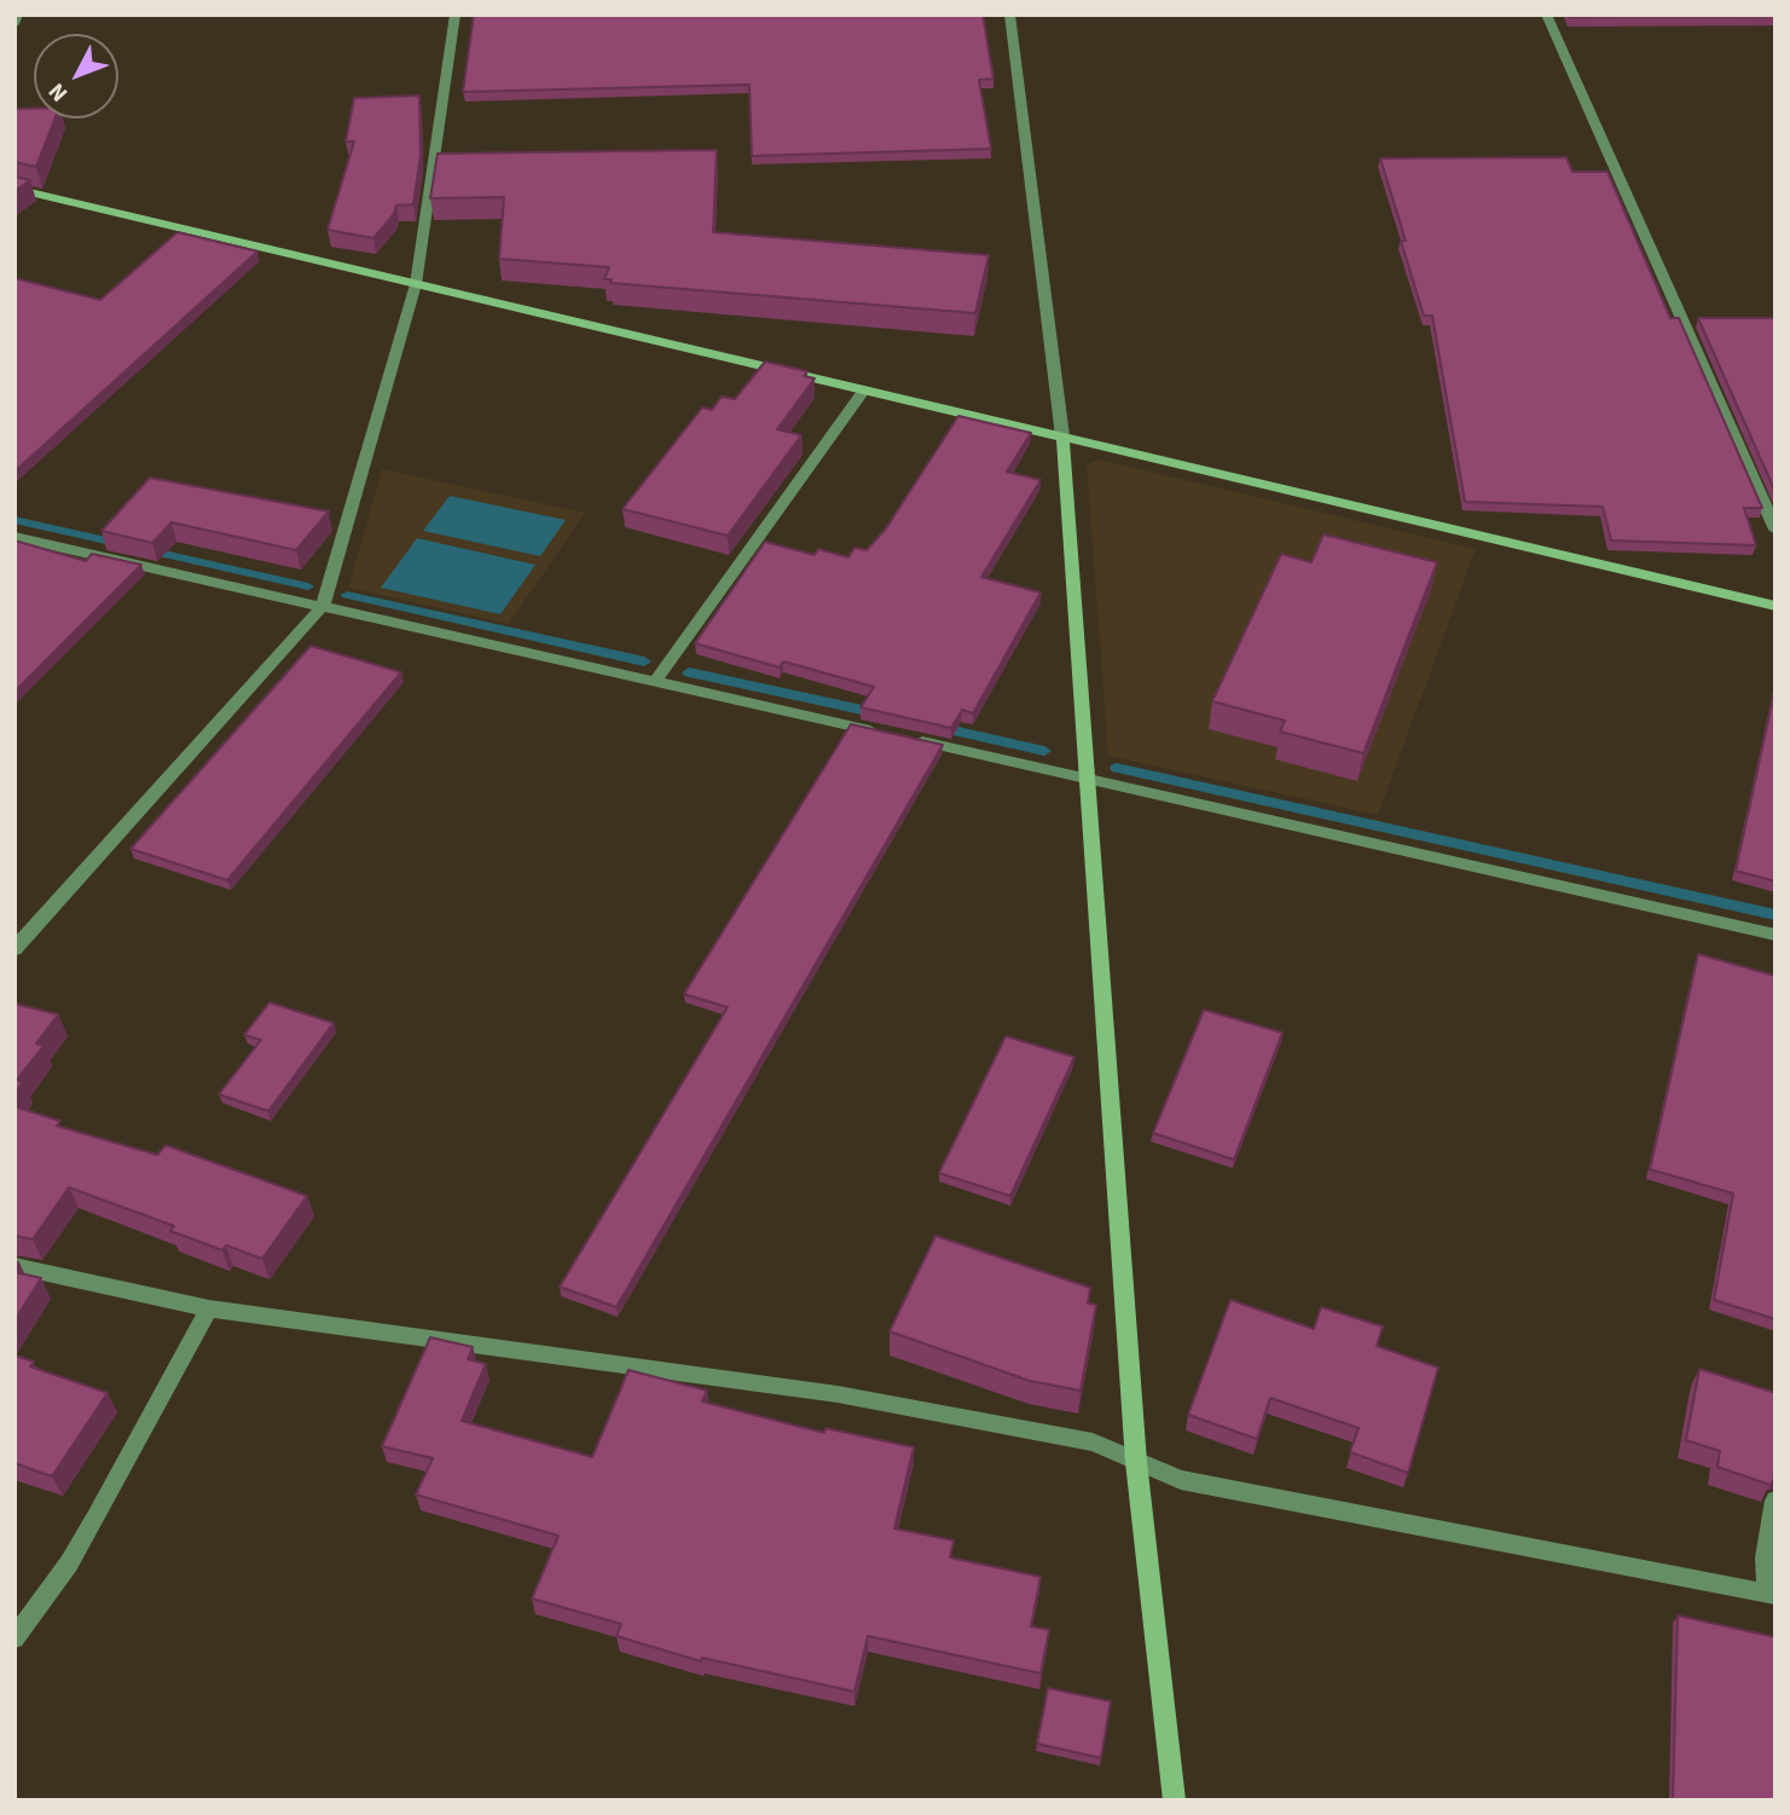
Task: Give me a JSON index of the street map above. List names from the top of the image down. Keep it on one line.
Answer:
{"north":"bottom left"}
